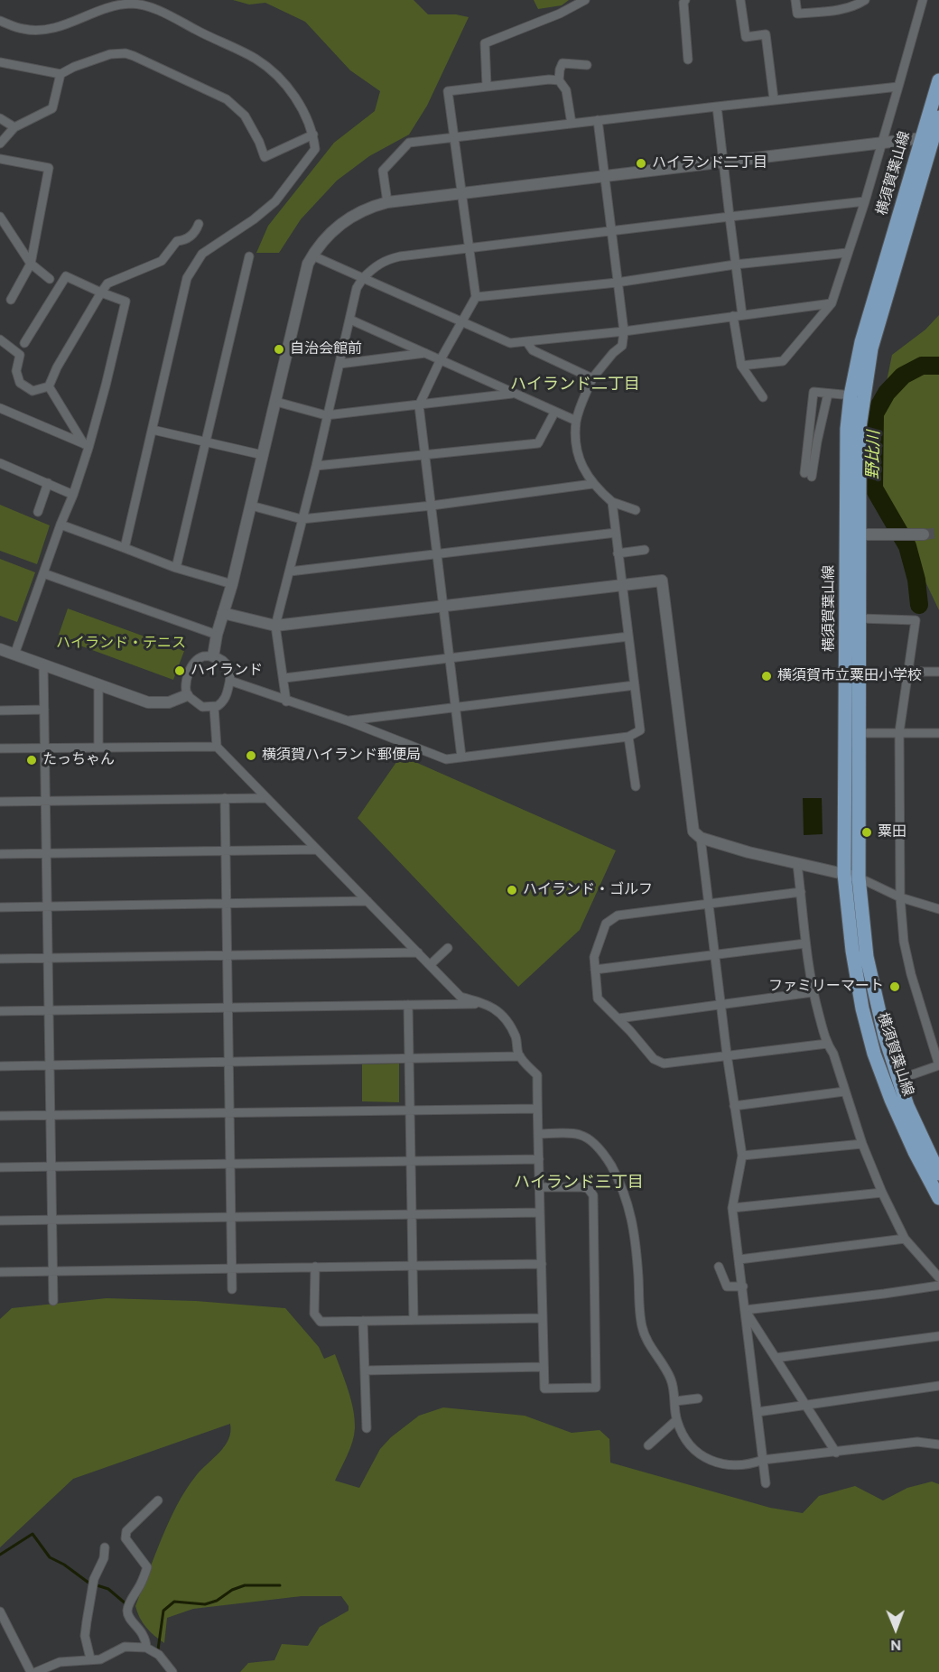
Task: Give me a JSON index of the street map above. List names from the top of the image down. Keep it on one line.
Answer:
{"streets":{"main road":["横須賀葉山線"]},"districts":["ハイランド二丁目","ハイランド三丁目"],"water":["野比川"],"parks":["ハイランド・テニス"],"places":["ハイランド二丁目","自治会館前","ハイランド","横須賀市立粟田小学校","横須賀ハイランド郵便局","たっちゃん","粟田","ハイランド・ゴルフ","ファミリーマート"],"north":"bottom"}
